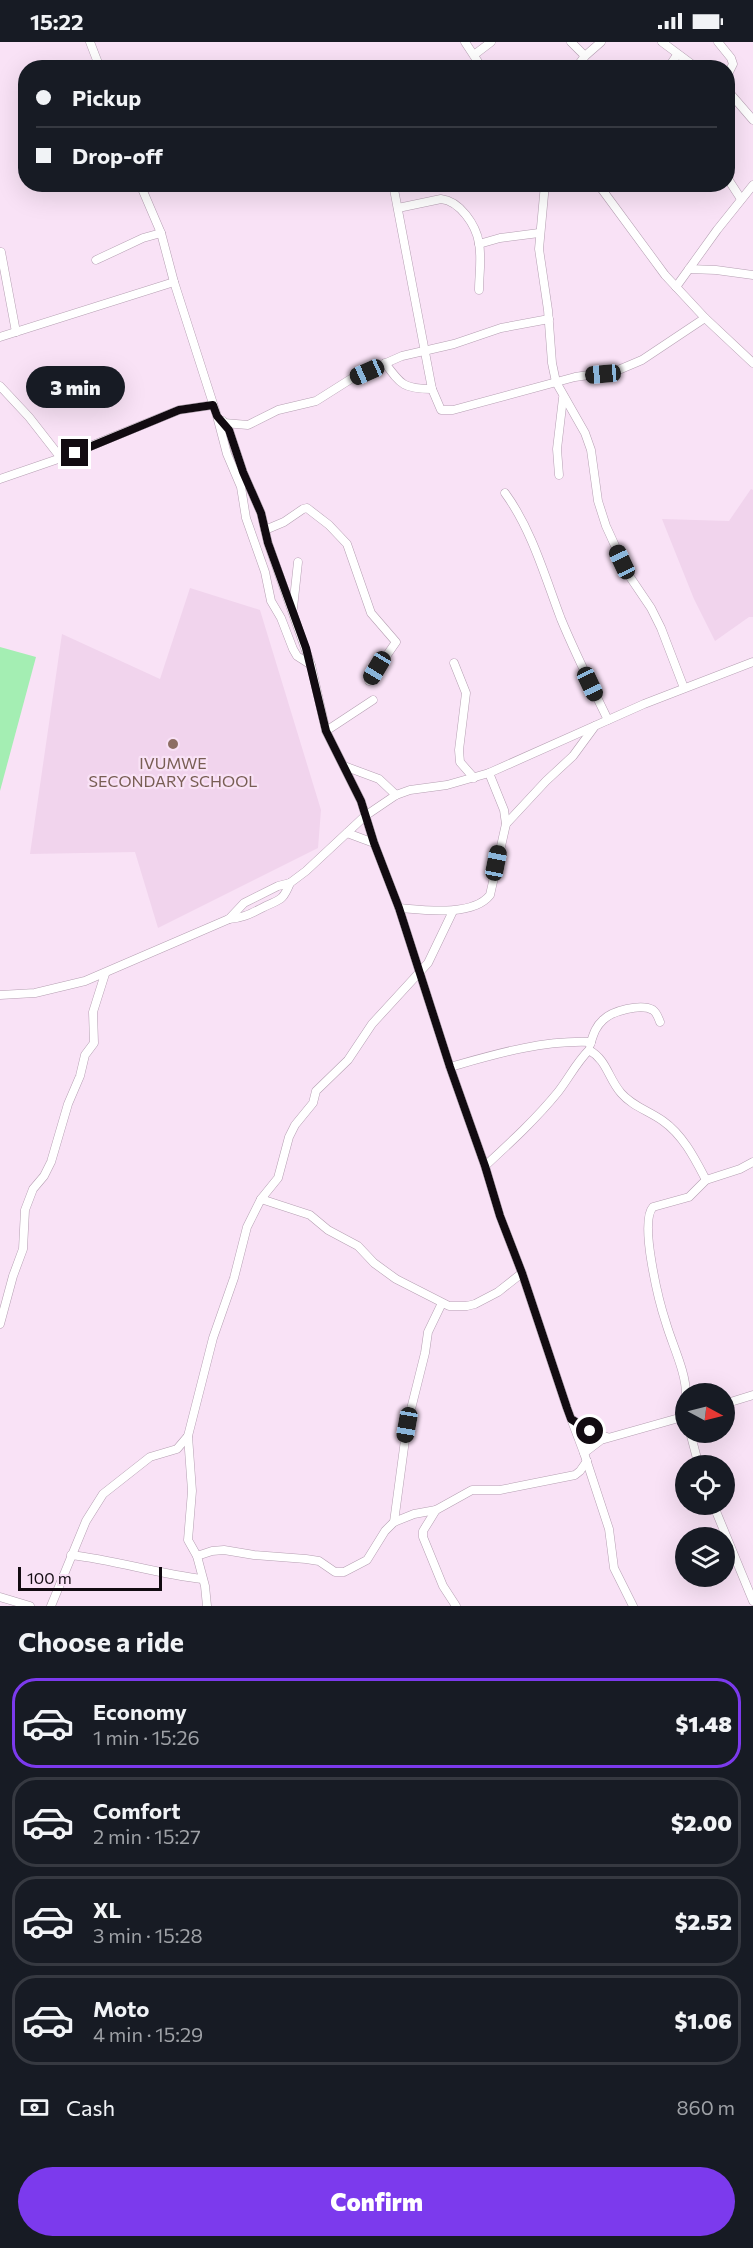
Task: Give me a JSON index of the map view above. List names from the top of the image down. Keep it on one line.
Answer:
{"places":["IVUMWE SECONDARY SCHOOL"],"scale_bar":"100 m","north":"right","page":{"status":"15:22","banner":["Pickup","Drop-off"],"bubble":"3 min","scale":"100 m","heading":"Choose a ride","list":[{"name":"Economy","note":"1 min · 15:26","value":"$1.48"},{"name":"Comfort","note":"2 min · 15:27","value":"$2.00"},{"name":"XL","note":"3 min · 15:28","value":"$2.52"},{"name":"Moto","note":"4 min · 15:29","value":"$1.06"}],"pay":["Cash","860 m"],"buttons":"Confirm"}}
